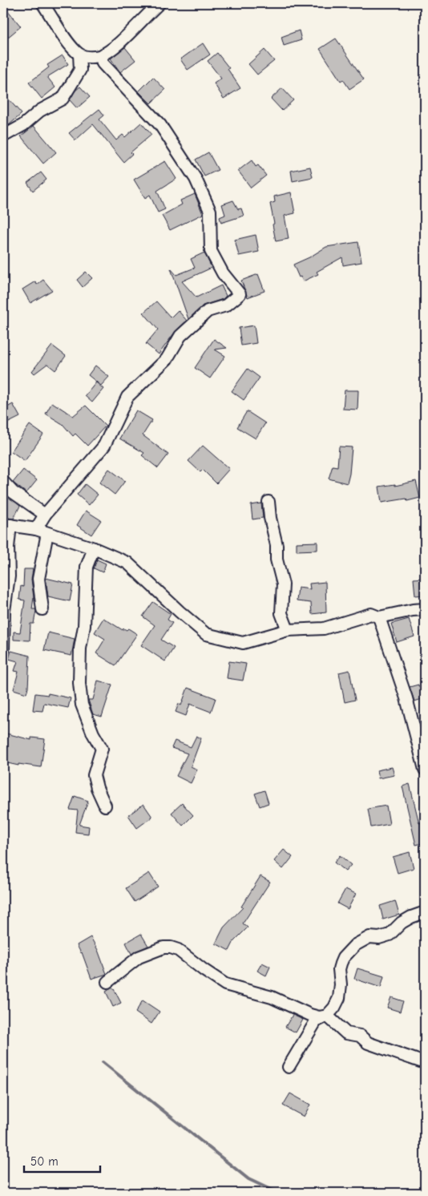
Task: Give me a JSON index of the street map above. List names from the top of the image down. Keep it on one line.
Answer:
{"scale_bar":"50 m"}
